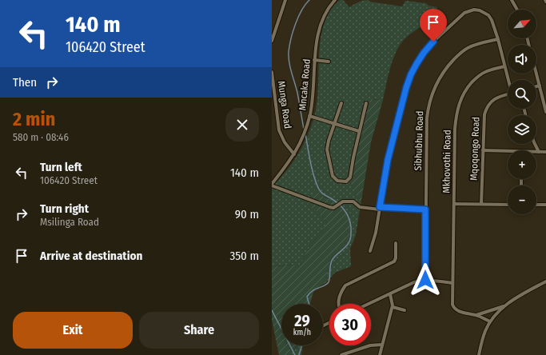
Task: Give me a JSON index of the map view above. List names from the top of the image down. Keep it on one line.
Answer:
{"streets":{"street":["Mncaka Road","Munga Road","Sibhubhu Road","Mqoqongo Road","Mkhovothi Road"]},"crossings":[["Mncaka Road","Munga Road"]],"north":"top right","page":{"turn":["140 m","106420 Street"],"map_buttons":["+","−"],"then":"Then","heading":["2 min","580 m · 08:46"],"list":[{"name":"Turn left","note":"106420 Street","value":"140 m"},{"name":"Turn right","note":"Msilinga Road","value":"90 m"},{"name":"Arrive at destination","value":"350 m"}],"speed":"29 km/h","limit":"30","buttons":["Exit","Share"]}}
